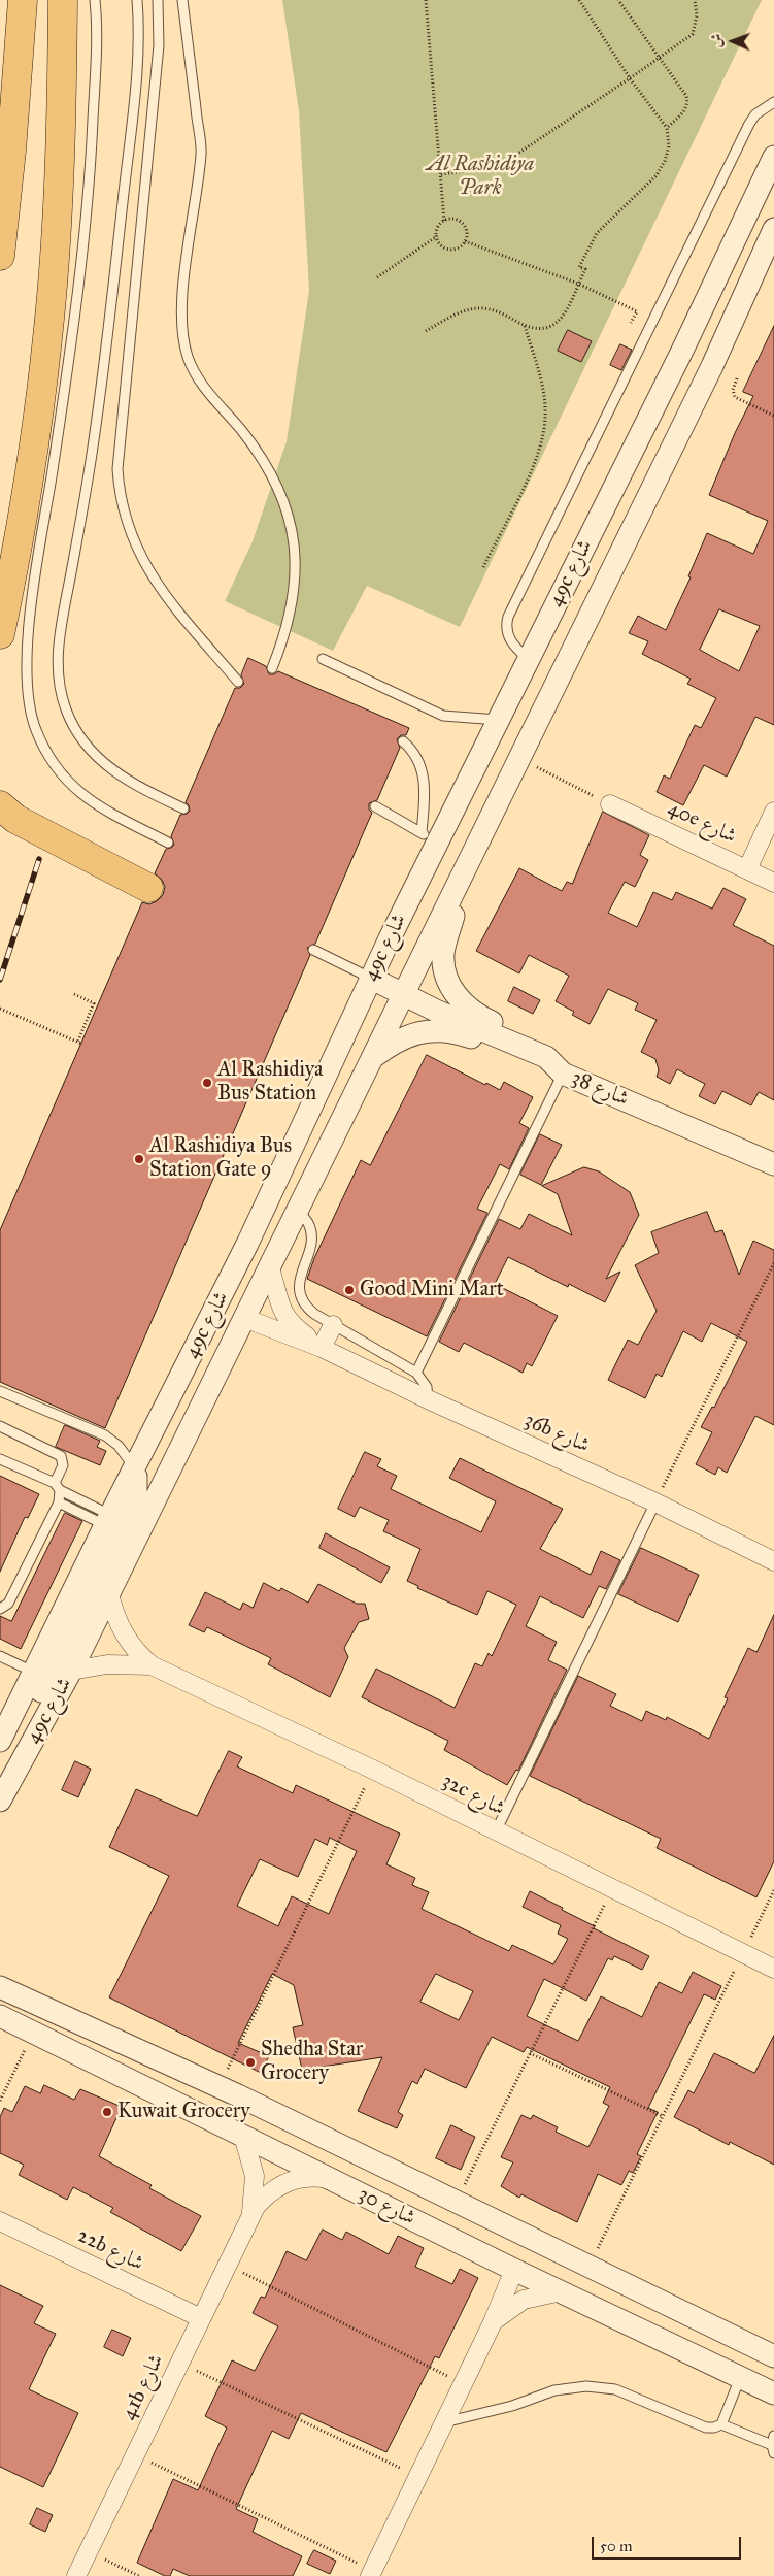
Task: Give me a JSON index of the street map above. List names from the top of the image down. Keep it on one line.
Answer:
{"streets":{"street":["49c شارع","40e شارع","شارع 38","36b شارع","32c شارع","شارع 30","22b شارع","41b شارع"]},"crossings":[["49c شارع","شارع 38"],["49c شارع","36b شارع"],["49c شارع","32c شارع"],["شارع 30","41b شارع"],["22b شارع","41b شارع"]],"parks":["Al Rashidiya Park"],"places":["Al Rashidiya Bus Station","Al Rashidiya Bus Station Gate 9","Good Mini Mart","Shedha Star Grocery","Kuwait Grocery"],"scale_bar":"50 m","north":"left"}
